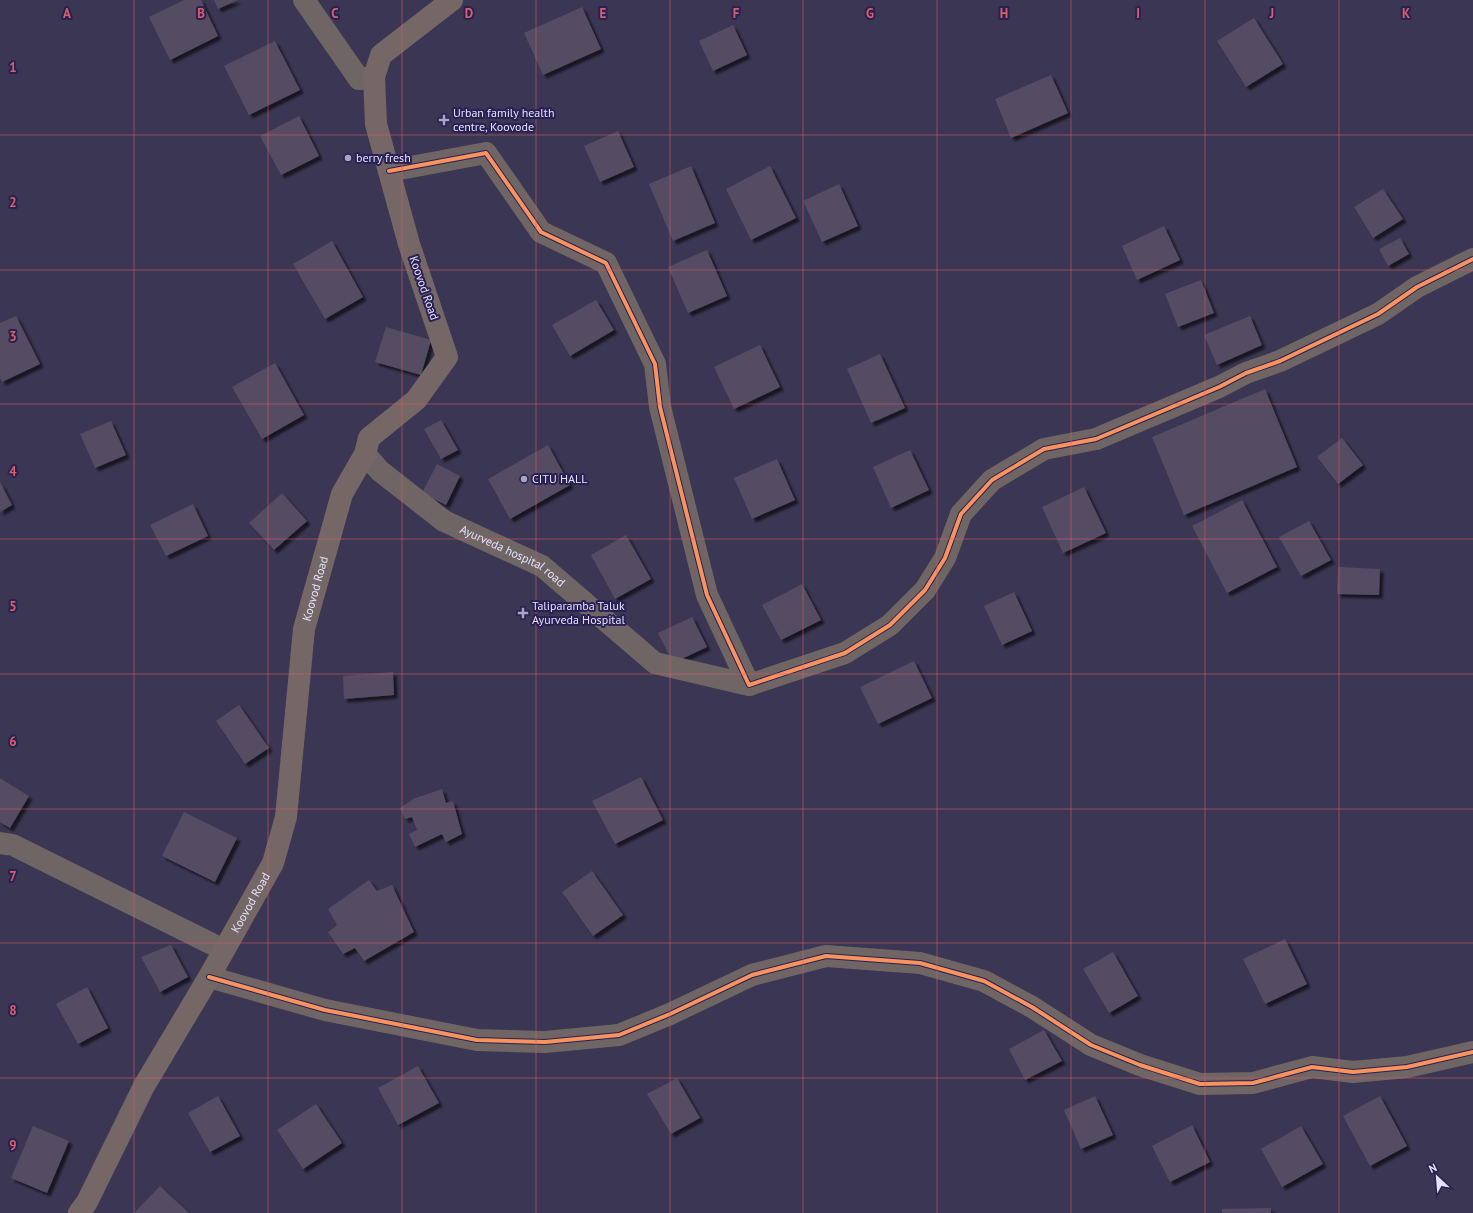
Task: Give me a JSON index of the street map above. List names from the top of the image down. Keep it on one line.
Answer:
{"streets":{"main road":["Koovod Road"],"street":["Ayurveda hospital road"]},"crossings":[["Koovod Road","Ayurveda hospital road"]],"places":{"health":["Urban family health centre, Koovode","Taliparamba Taluk Ayurveda Hospital"],"other":["berry fresh","CITU HALL"]},"north":"top left","grid":{"columns":["A","B","C","D","E","F","G","H","I","J","K"],"rows":["1","2","3","4","5","6","7","8","9"]}}
